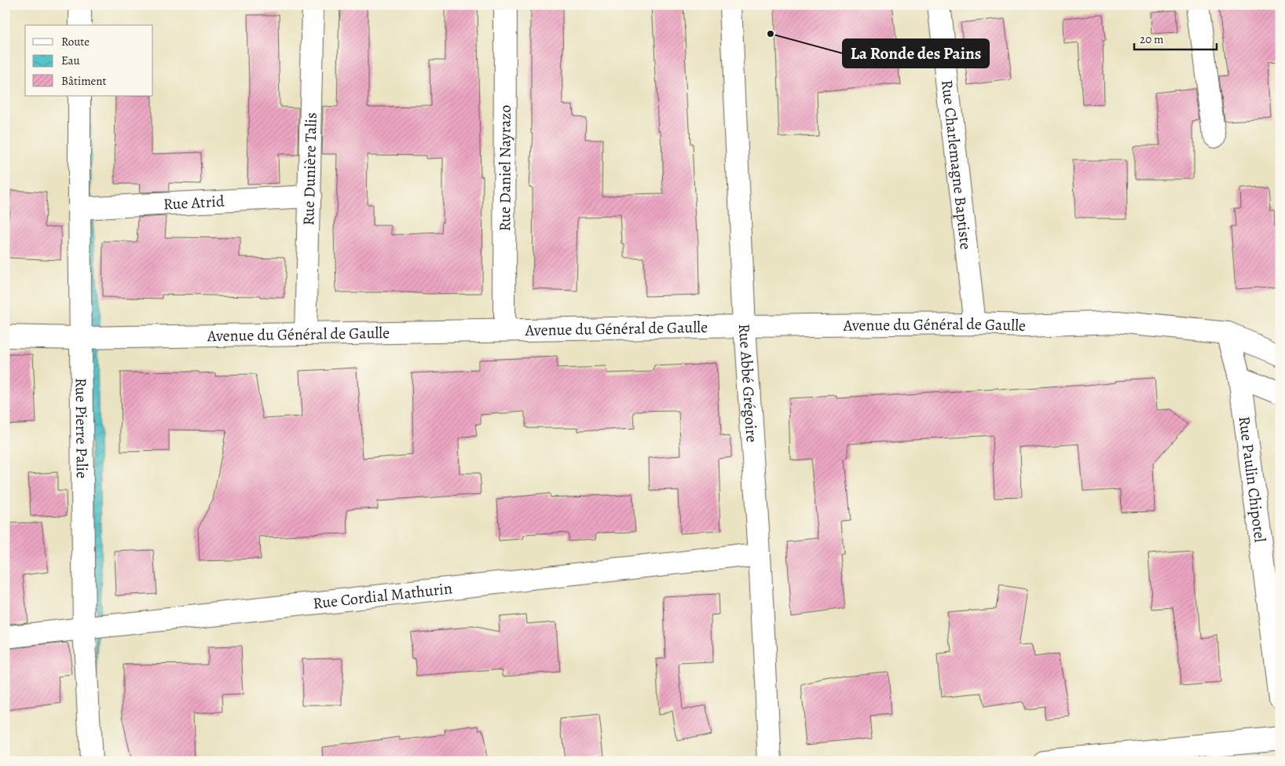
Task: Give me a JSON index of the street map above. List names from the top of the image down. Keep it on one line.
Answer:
{"streets":{"street":["Rue Charlemagne Baptiste","Rue Daniel Nayrazo","Rue Dunière Talis","Rue Atrid","Avenue du Général de Gaulle","Rue Abbé Grégoire","Rue Pierre Palie","Rue Paulin Chipotel","Rue Cordial Mathurin"]},"crossings":[["Rue Charlemagne Baptiste","Avenue du Général de Gaulle"],["Rue Daniel Nayrazo","Avenue du Général de Gaulle"],["Rue Dunière Talis","Rue Atrid"],["Rue Dunière Talis","Avenue du Général de Gaulle"],["Rue Atrid","Rue Pierre Palie"],["Avenue du Général de Gaulle","Rue Abbé Grégoire"],["Avenue du Général de Gaulle","Rue Pierre Palie"],["Avenue du Général de Gaulle","Rue Paulin Chipotel"],["Rue Abbé Grégoire","Rue Cordial Mathurin"],["Rue Pierre Palie","Rue Cordial Mathurin"]],"places":["La Ronde des Pains"],"legend":["Route","Eau","Bâtiment"],"scale_bar":"20 m"}
